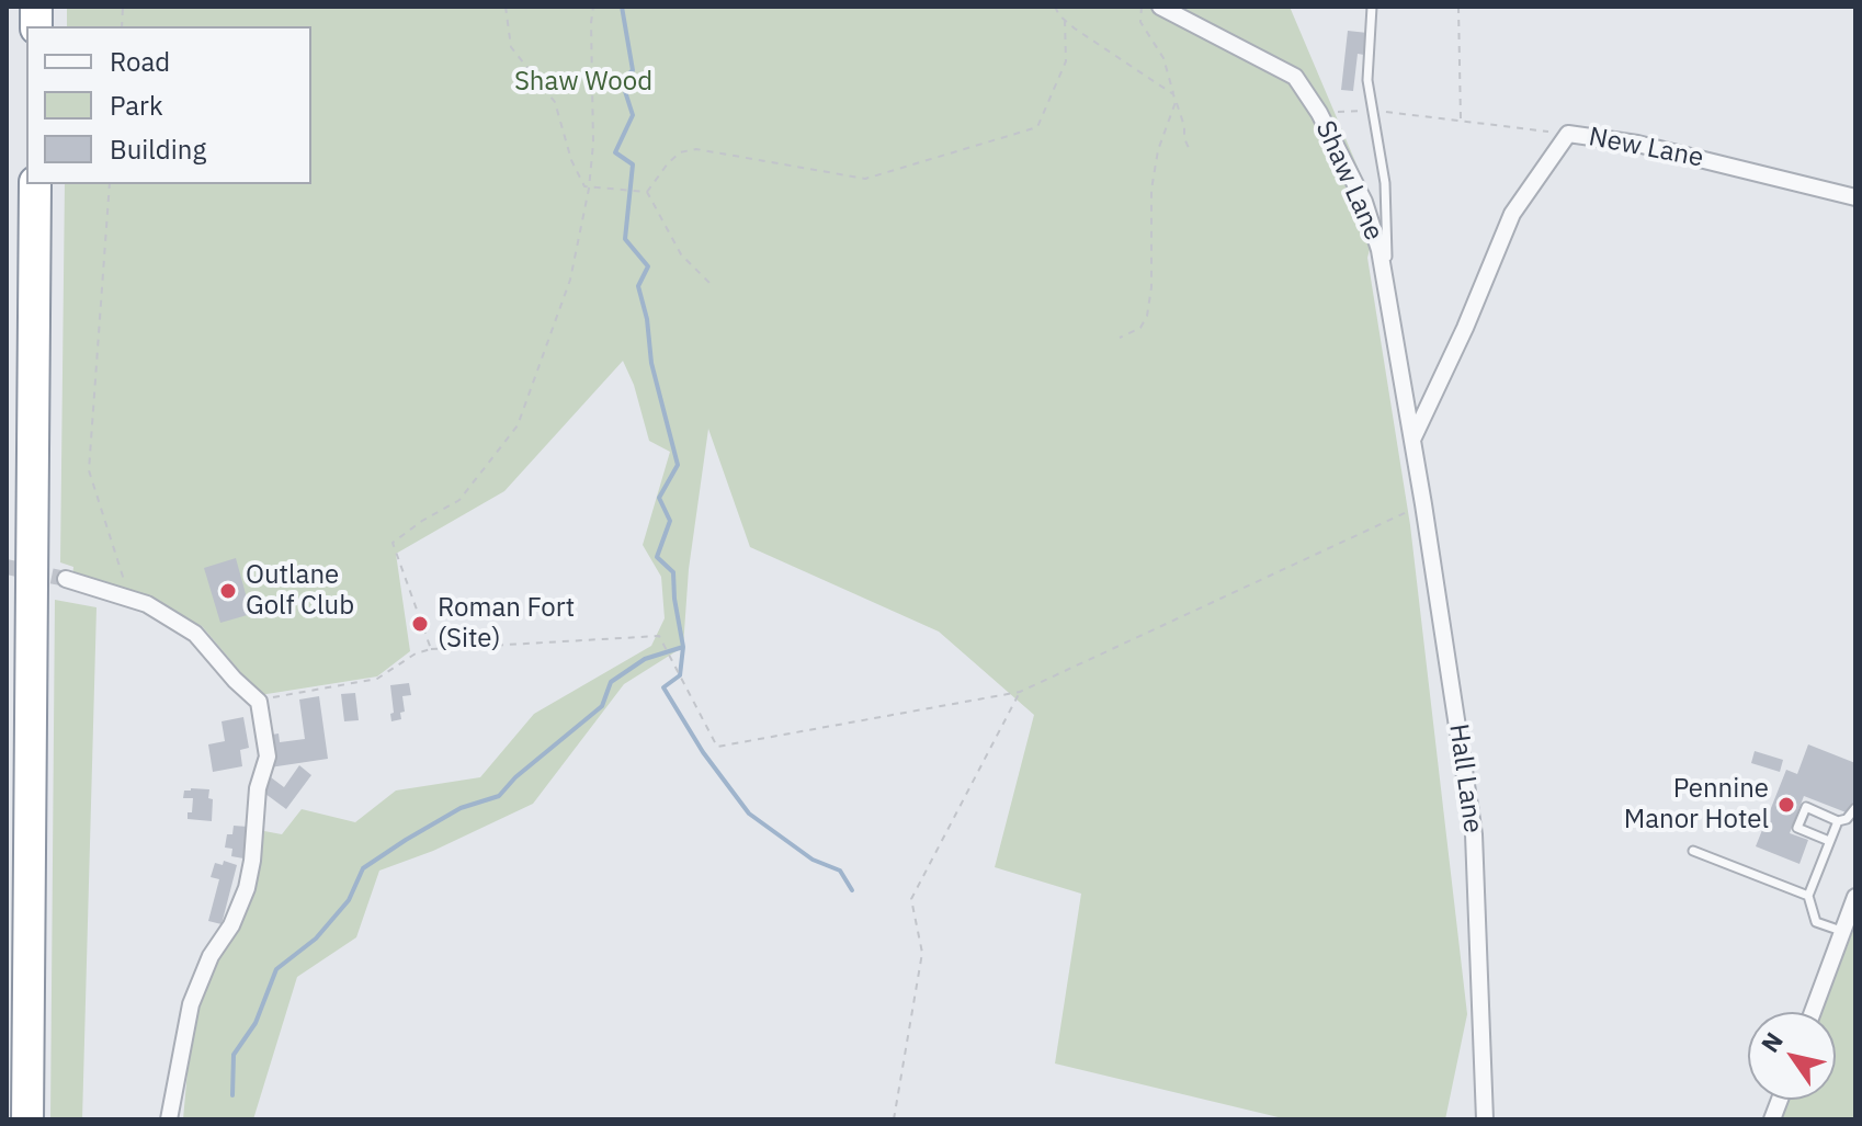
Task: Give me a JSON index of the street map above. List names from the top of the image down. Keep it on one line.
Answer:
{"streets":{"street":["New Lane","Shaw Lane","Hall Lane"]},"crossings":[["New Lane","Shaw Lane"],["New Lane","Hall Lane"],["Shaw Lane","Hall Lane"]],"parks":["Shaw Wood"],"places":["Outlane Golf Club","Roman Fort (Site)","Pennine Manor Hotel"],"legend":["Road","Park","Building"],"north":"top left"}
